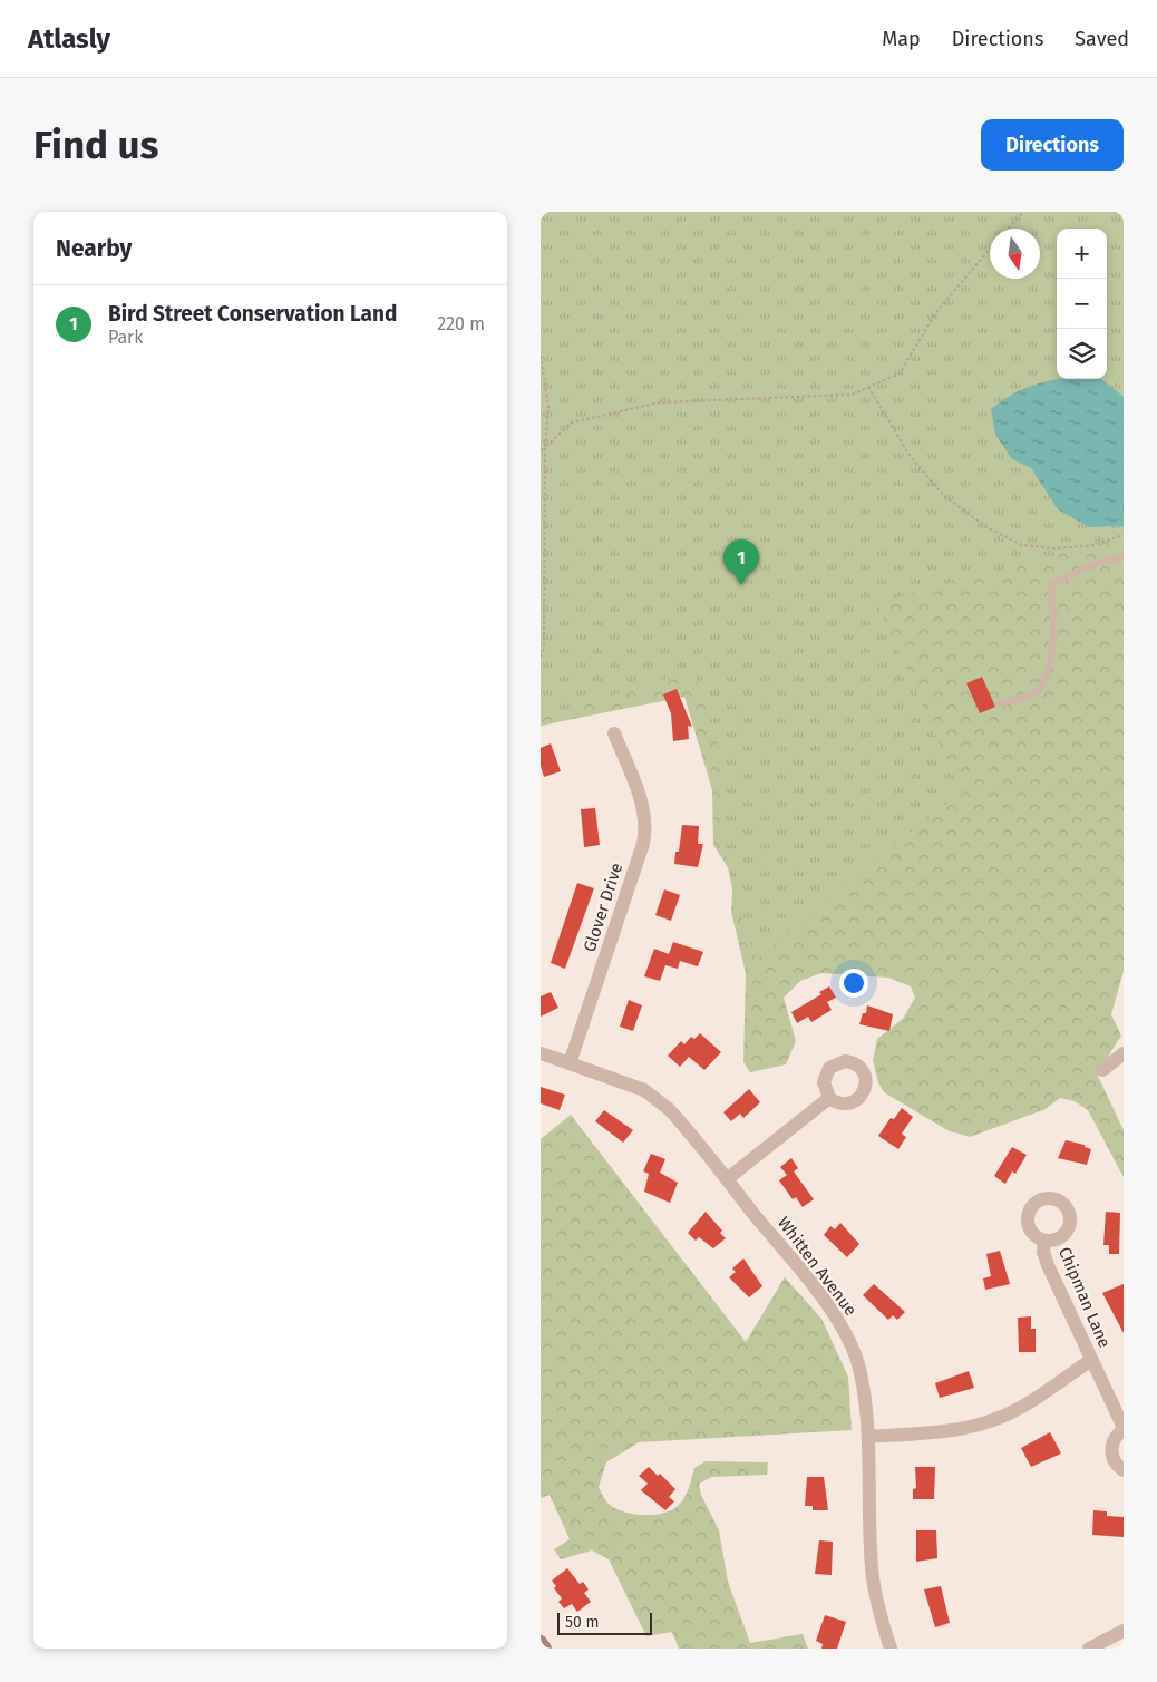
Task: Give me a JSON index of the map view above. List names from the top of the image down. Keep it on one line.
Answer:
{"streets":{"street":["Glover Drive","Whitten Avenue","Chipman Lane"]},"crossings":[["Glover Drive","Whitten Avenue"]],"scale_bar":"50 m","north":"bottom","page":{"header":"Atlasly","nav":["Map","Directions","Saved"],"buttons":"Directions","title":"Find us","heading":"Nearby","map_buttons":["+","−"],"list":[{"mark":"1","name":"Bird Street Conservation Land","note":"Park","value":"220 m"}],"pins":"1","scale":"50 m"}}
